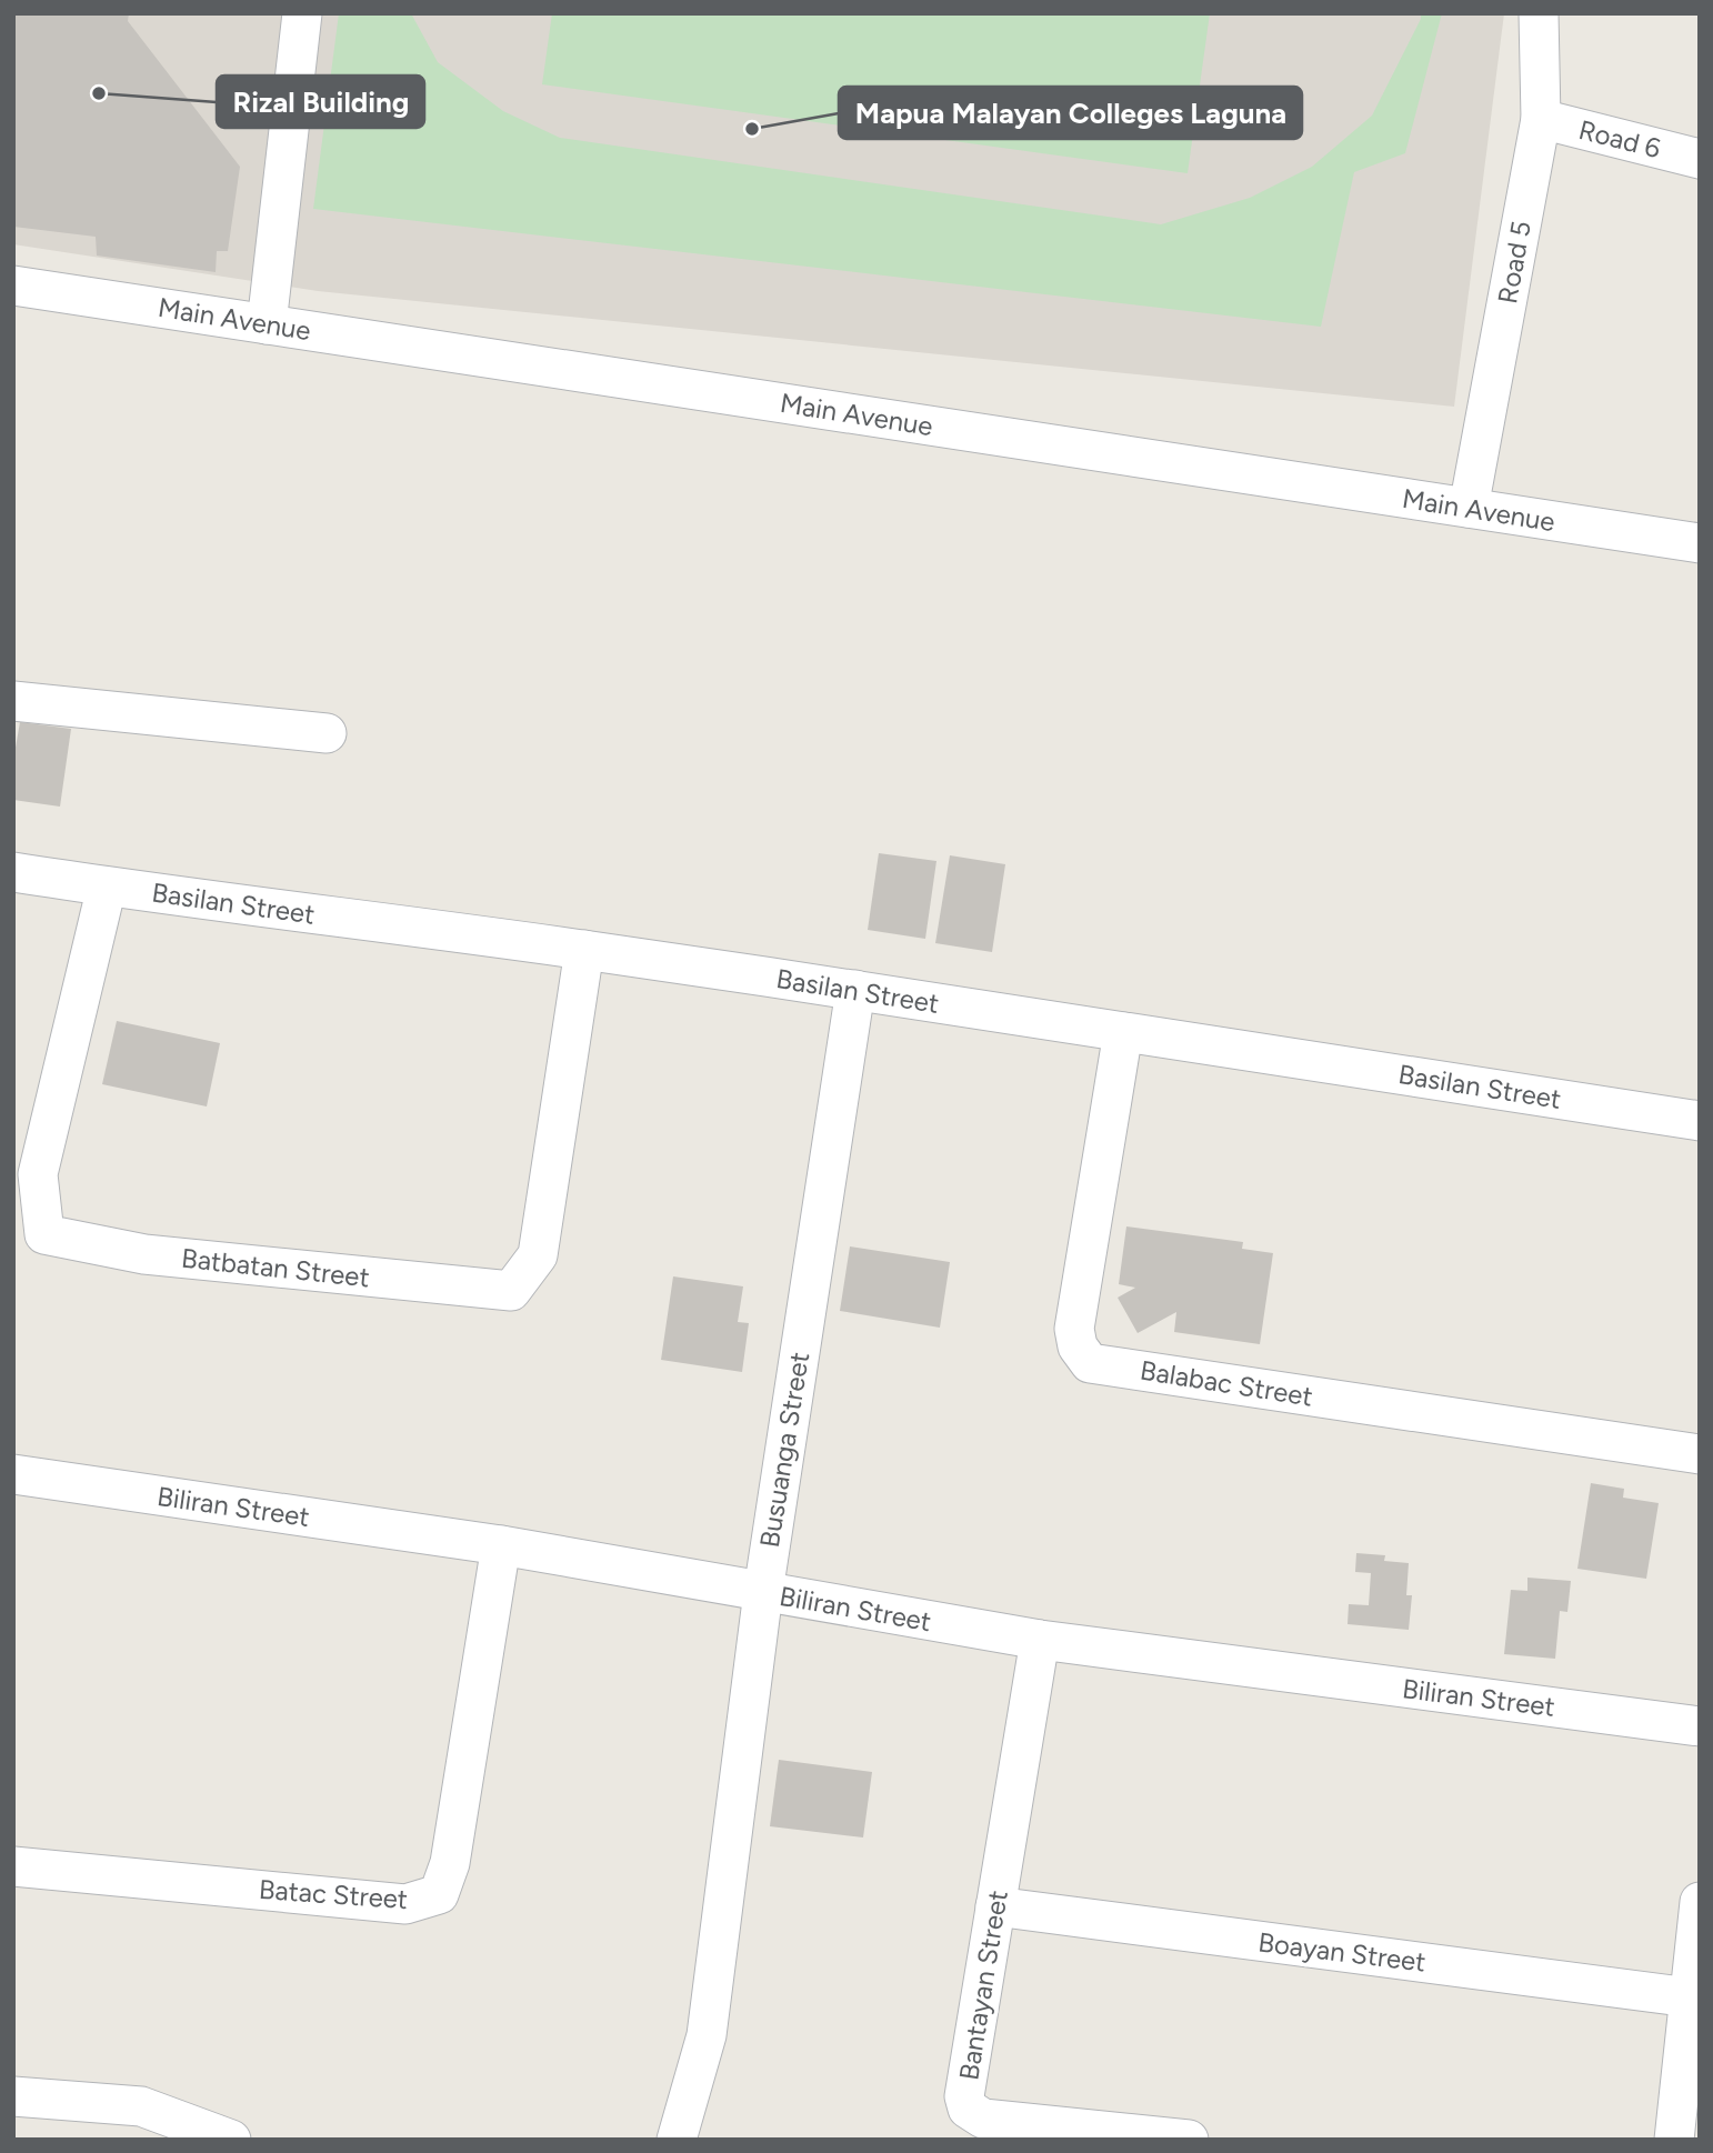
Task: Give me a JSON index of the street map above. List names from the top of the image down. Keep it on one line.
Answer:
{"streets":{"street":["Road 6","Road 5","Main Avenue","Basilan Street","Batbatan Street","Balabac Street","Busuanga Street","Biliran Street","Batac Street","Boayan Street","Bantayan Street"]},"crossings":[["Road 6","Road 5"],["Road 5","Main Avenue"],["Basilan Street","Batbatan Street"],["Basilan Street","Balabac Street"],["Basilan Street","Busuanga Street"],["Busuanga Street","Biliran Street"],["Biliran Street","Batac Street"],["Biliran Street","Bantayan Street"],["Boayan Street","Bantayan Street"]],"places":["Rizal Building","Mapua Malayan Colleges Laguna"]}
